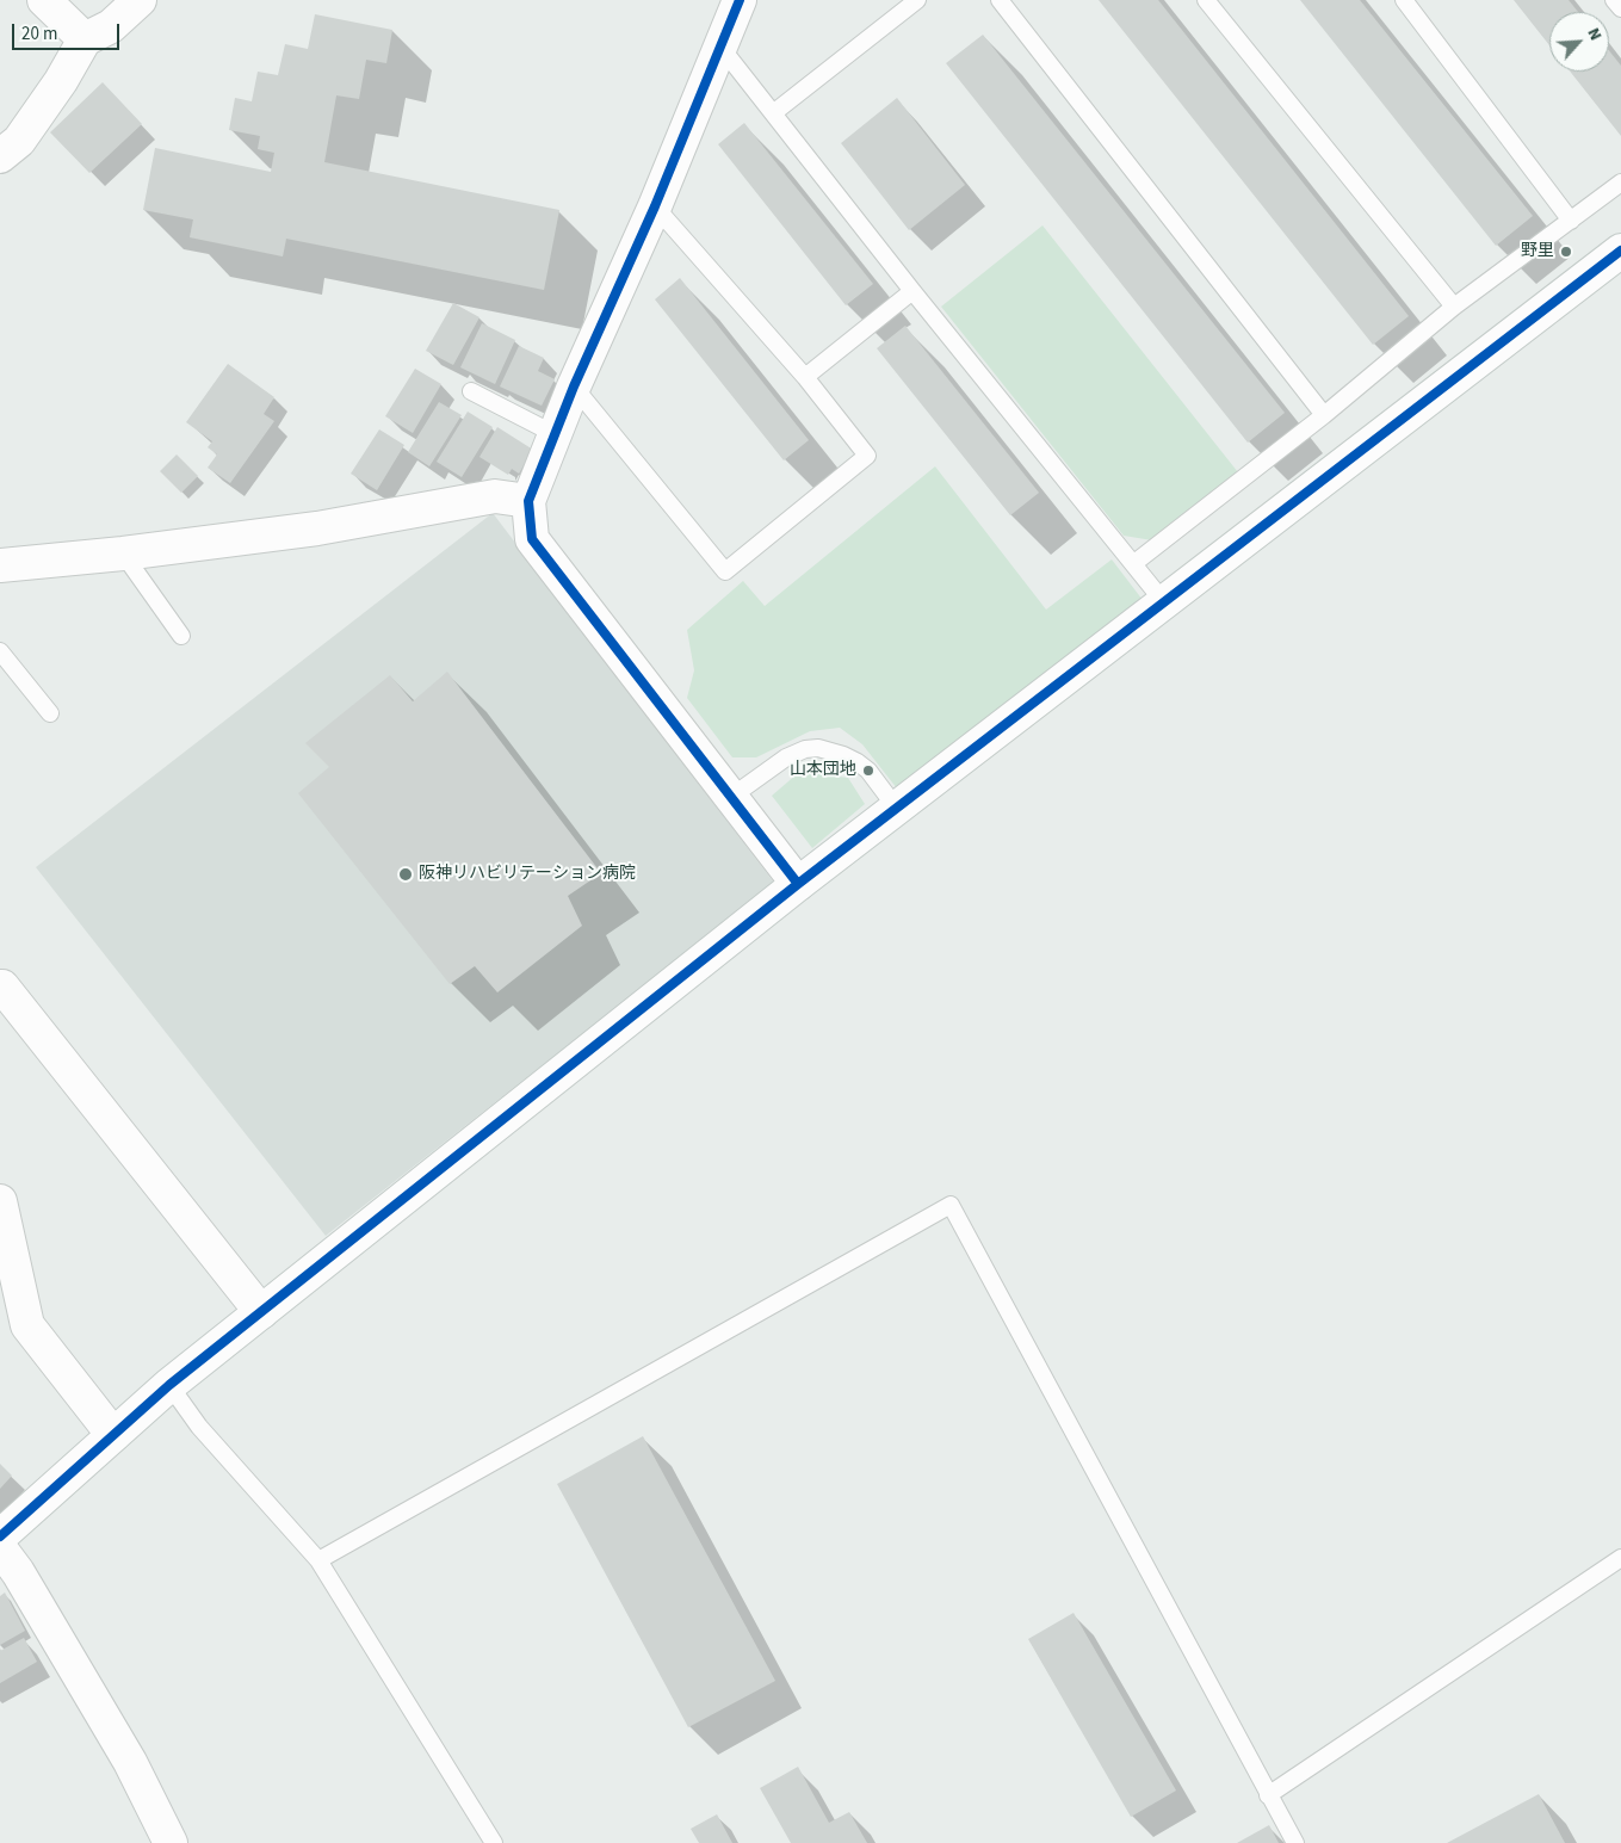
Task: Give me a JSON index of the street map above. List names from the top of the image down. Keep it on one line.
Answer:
{"places":["野里","山本団地","阪神リハビリテーション病院"],"scale_bar":"20 m","north":"top right"}
